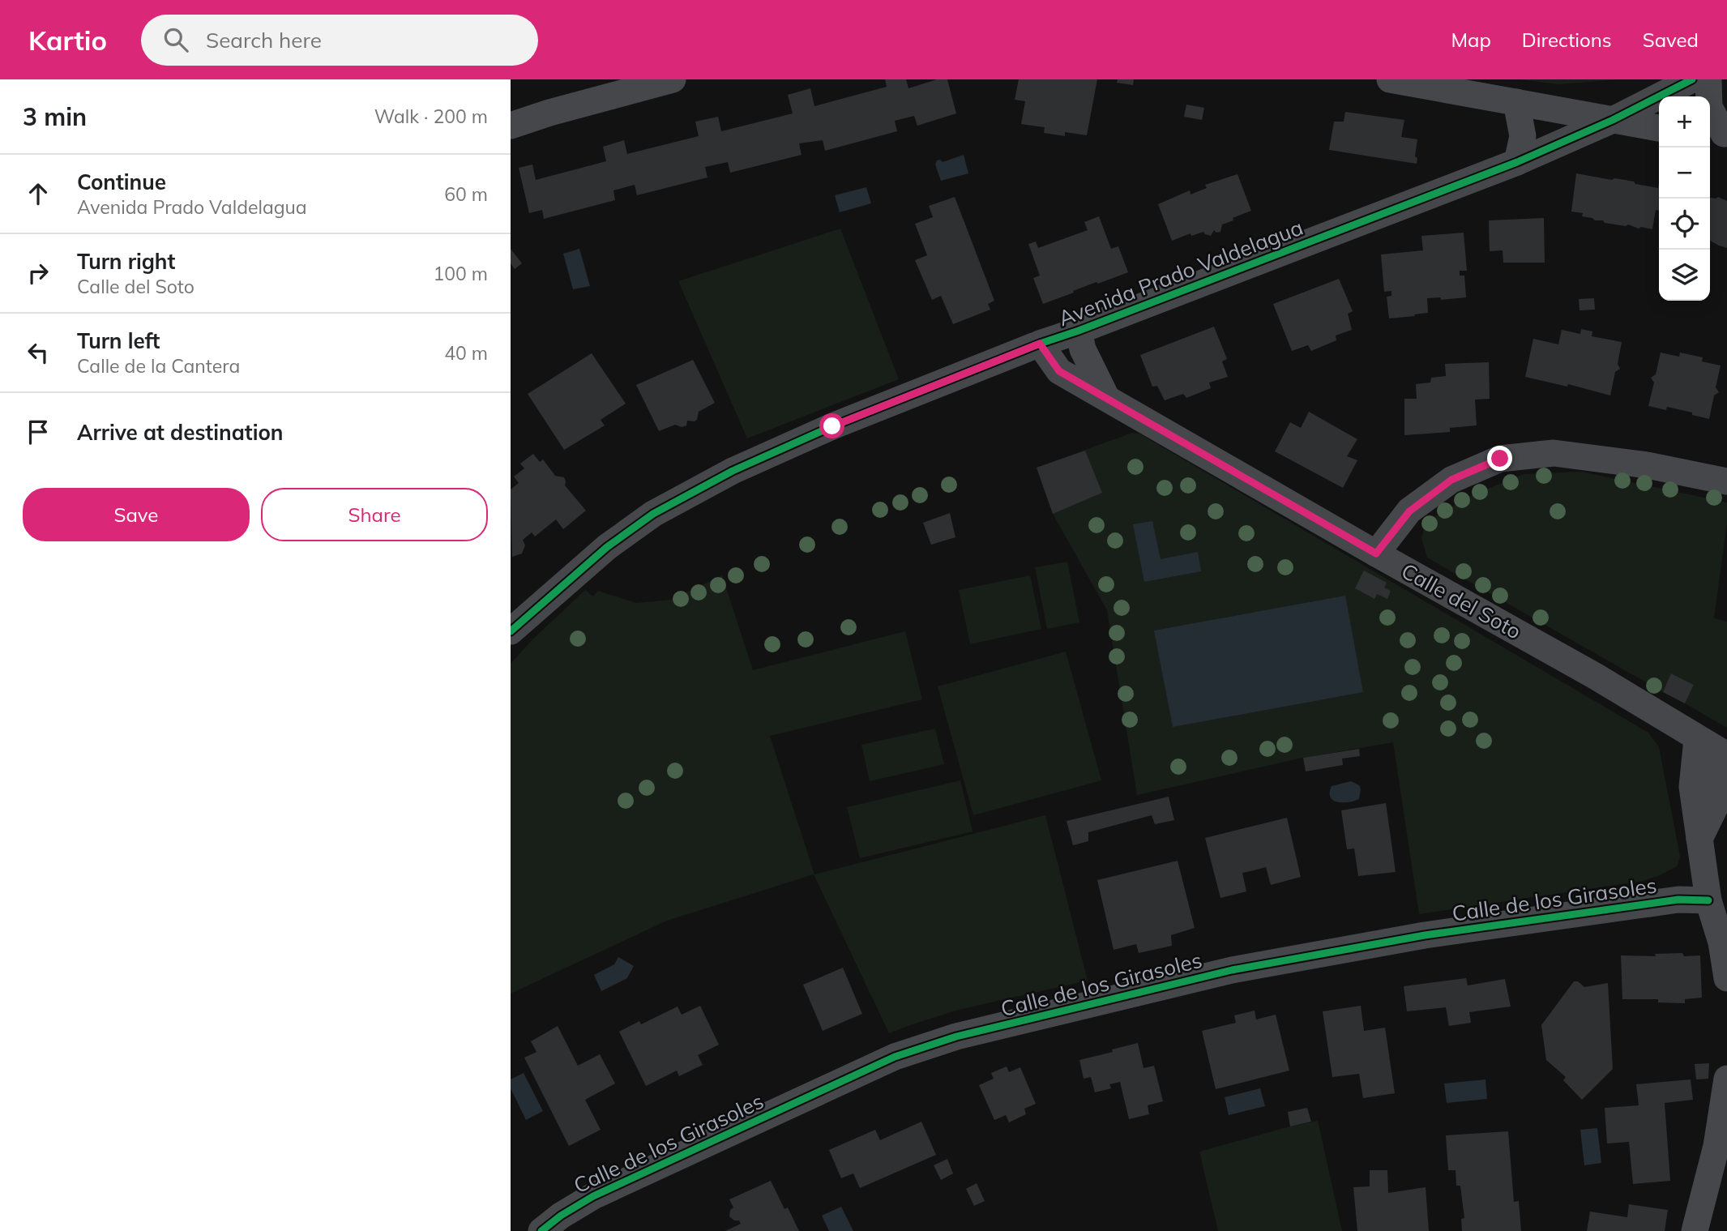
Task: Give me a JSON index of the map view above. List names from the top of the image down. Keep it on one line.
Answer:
{"streets":{"street":["Avenida Prado Valdelagua","Calle del Soto","Calle de los Girasoles"]},"crossings":[["Avenida Prado Valdelagua","Calle del Soto"]],"page":{"header":"Kartio","search":"Search here","nav":["Map","Directions","Saved"],"heading":["3 min","Walk · 200 m"],"map_buttons":["+","−"],"list":[["Continue","Avenida Prado Valdelagua","60 m"],["Turn right","Calle del Soto","100 m"],["Turn left","Calle de la Cantera","40 m"],"Arrive at destination"],"buttons":["Save","Share"]}}
